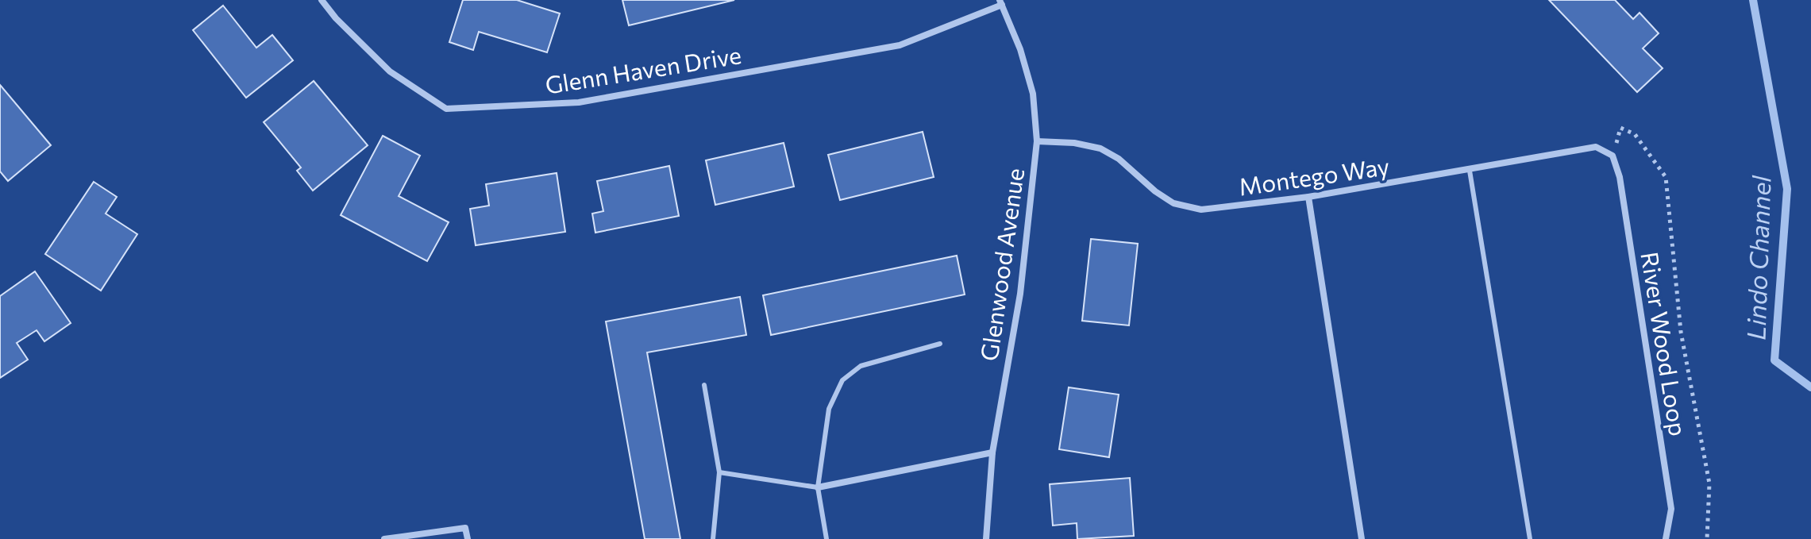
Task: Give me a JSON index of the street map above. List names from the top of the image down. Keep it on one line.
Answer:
{"streets":{"street":["Glenn Haven Drive","Montego Way","Glenwood Avenue","River Wood Loop"]},"crossings":[["Glenn Haven Drive","Glenwood Avenue"],["Montego Way","Glenwood Avenue"],["Montego Way","River Wood Loop"]],"water":["Lindo Channel"]}
